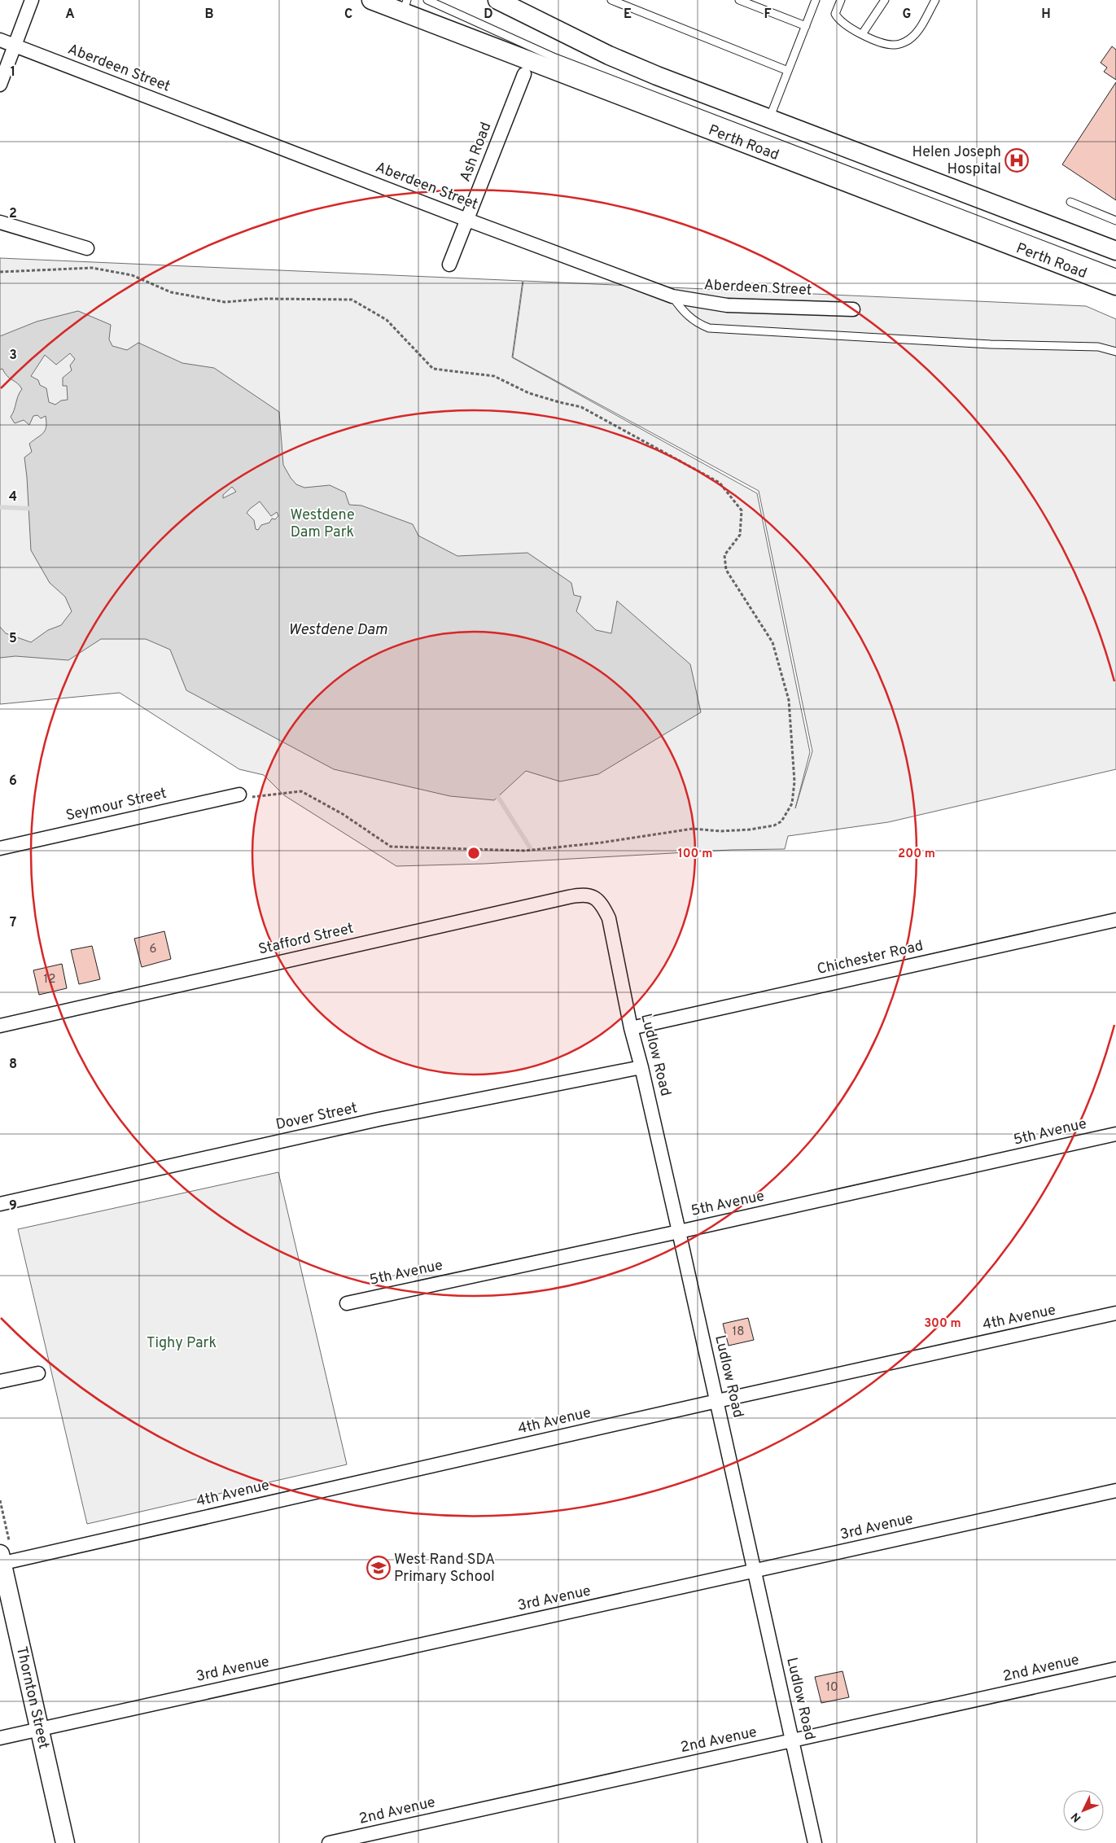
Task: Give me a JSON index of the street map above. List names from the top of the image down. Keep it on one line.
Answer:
{"streets":{"main road":["Perth Road","Thornton Street"],"street":["Aberdeen Street","Ash Road","Seymour Street","Stafford Street","Chichester Road","Ludlow Road","Dover Street","5th Avenue","4th Avenue","3rd Avenue","2nd Avenue"]},"crossings":[["Aberdeen Street","Ash Road"],["Stafford Street","Ludlow Road"],["Chichester Road","Ludlow Road"],["Ludlow Road","Dover Street"],["Ludlow Road","5th Avenue"],["Ludlow Road","4th Avenue"],["Ludlow Road","3rd Avenue"],["Ludlow Road","2nd Avenue"],["4th Avenue","Thornton Street"],["3rd Avenue","Thornton Street"]],"water":["Westdene Dam"],"parks":["Westdene Dam Park","Tighy Park"],"places":{"hospital":["Helen Joseph Hospital"],"school or university":["West Rand SDA Primary School"]},"house_numbers":["6","12","18","10"],"north":"bottom left","grid":{"columns":["A","B","C","D","E","F","G","H"],"rows":["1","2","3","4","5","6","7","8","9"]},"rings":["100 m","200 m","300 m"]}
